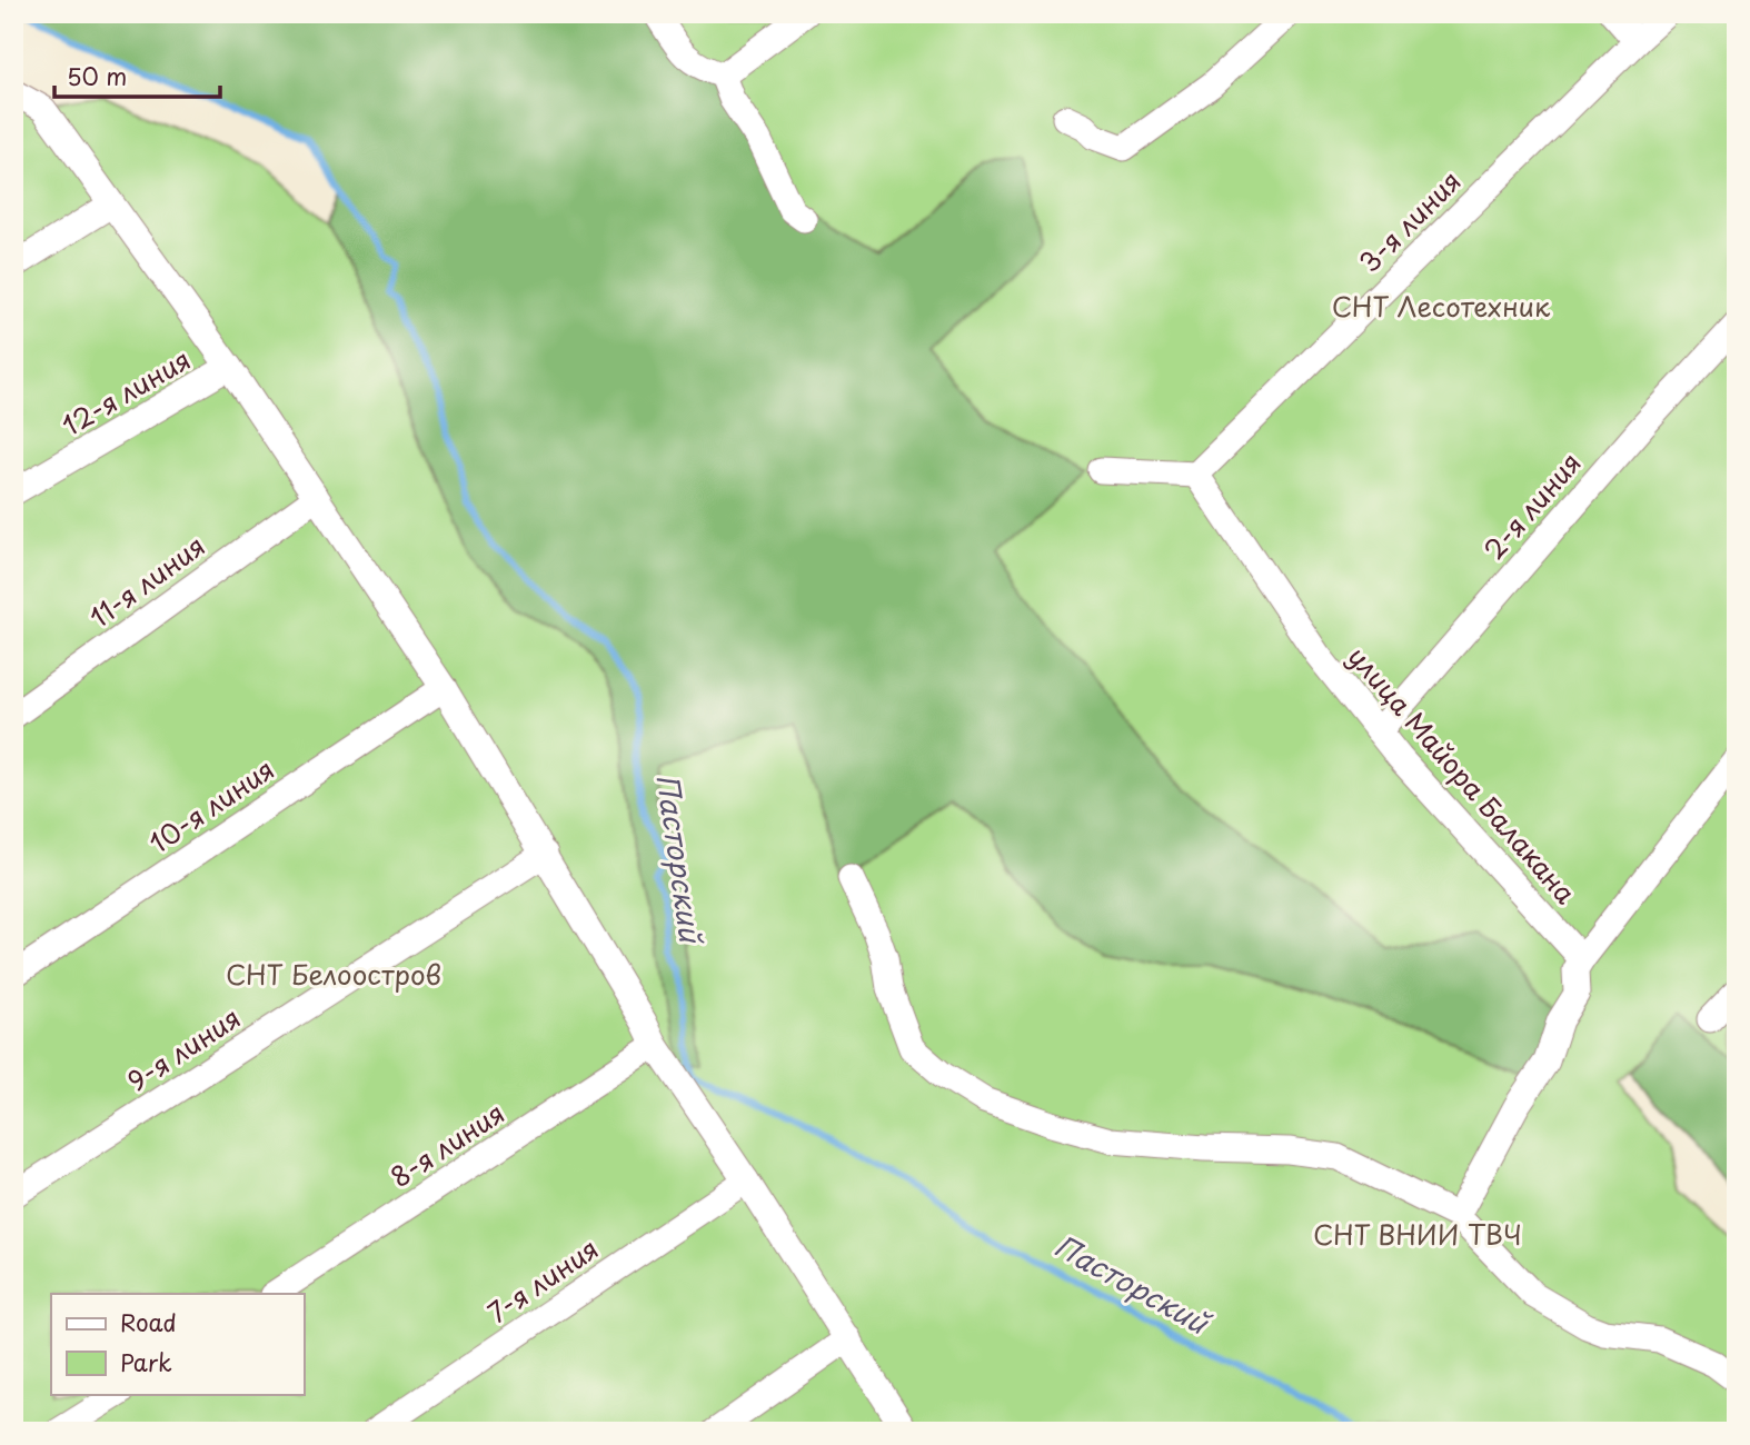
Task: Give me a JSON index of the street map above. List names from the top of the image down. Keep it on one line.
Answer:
{"streets":{"street":["3-я линия","12-я линия","2-я линия","11-я линия","улица Майора Балакана","10-я линия","9-я линия","8-я линия","7-я линия"]},"crossings":[["3-я линия","улица Майора Балакана"],["2-я линия","улица Майора Балакана"]],"water":["Пасторский"],"parks":["СНТ Лесотехник","СНТ Белоостров","СНТ ВНИИ ТВЧ"],"legend":["Road","Park"],"scale_bar":"50 m"}
